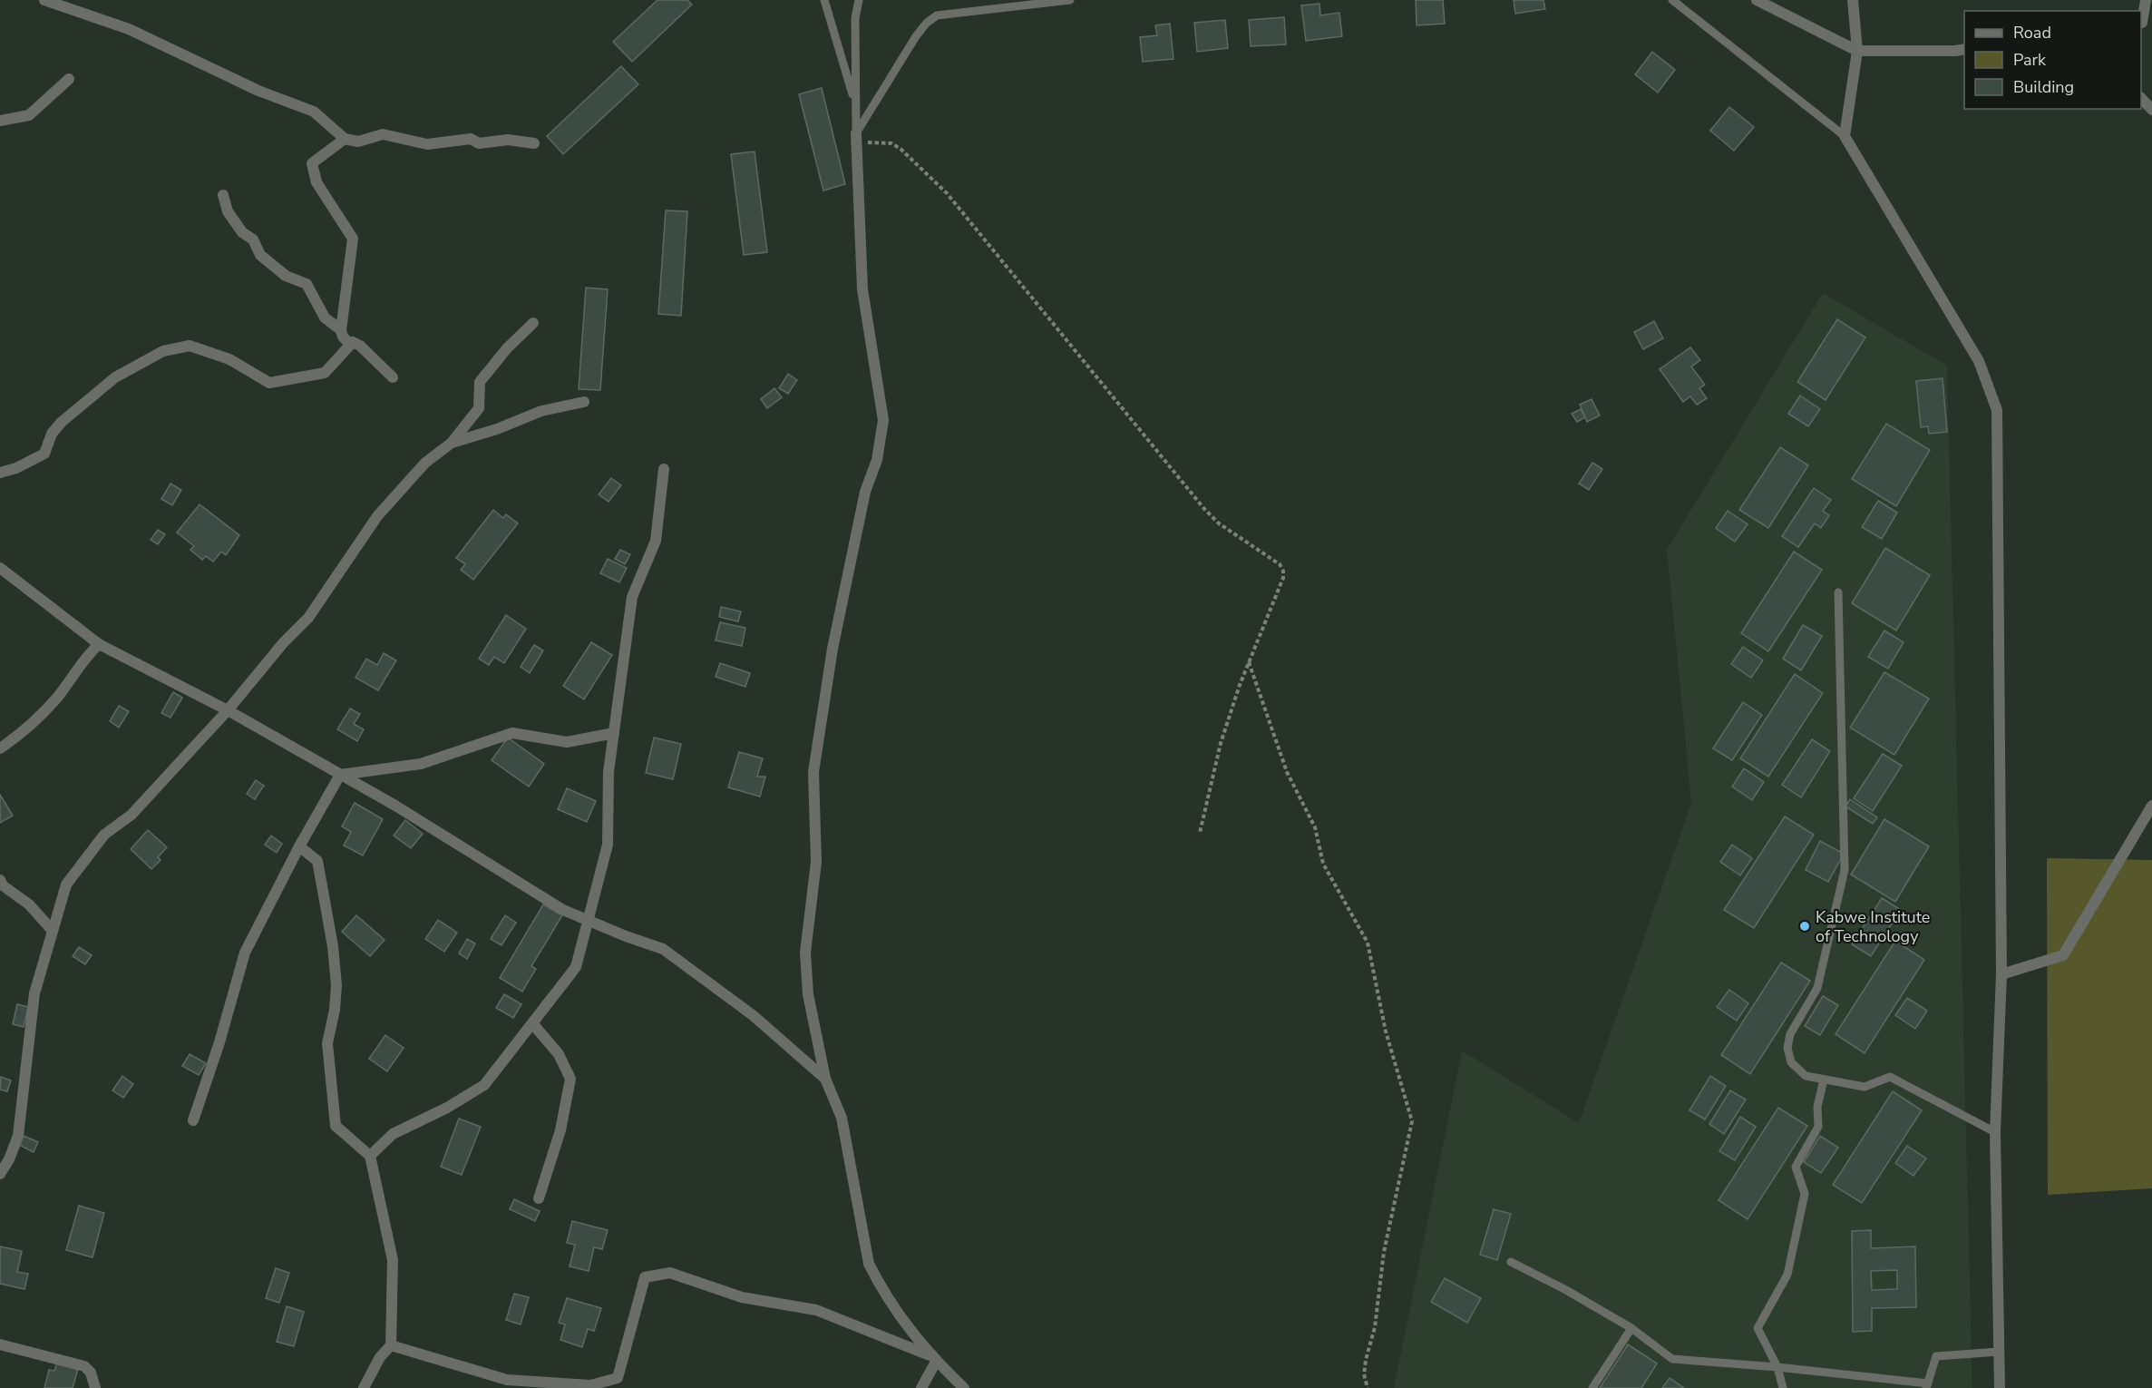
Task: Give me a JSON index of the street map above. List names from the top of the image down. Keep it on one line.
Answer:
{"places":["Kabwe Institute of Technology"],"legend":["Road","Park","Building"]}
